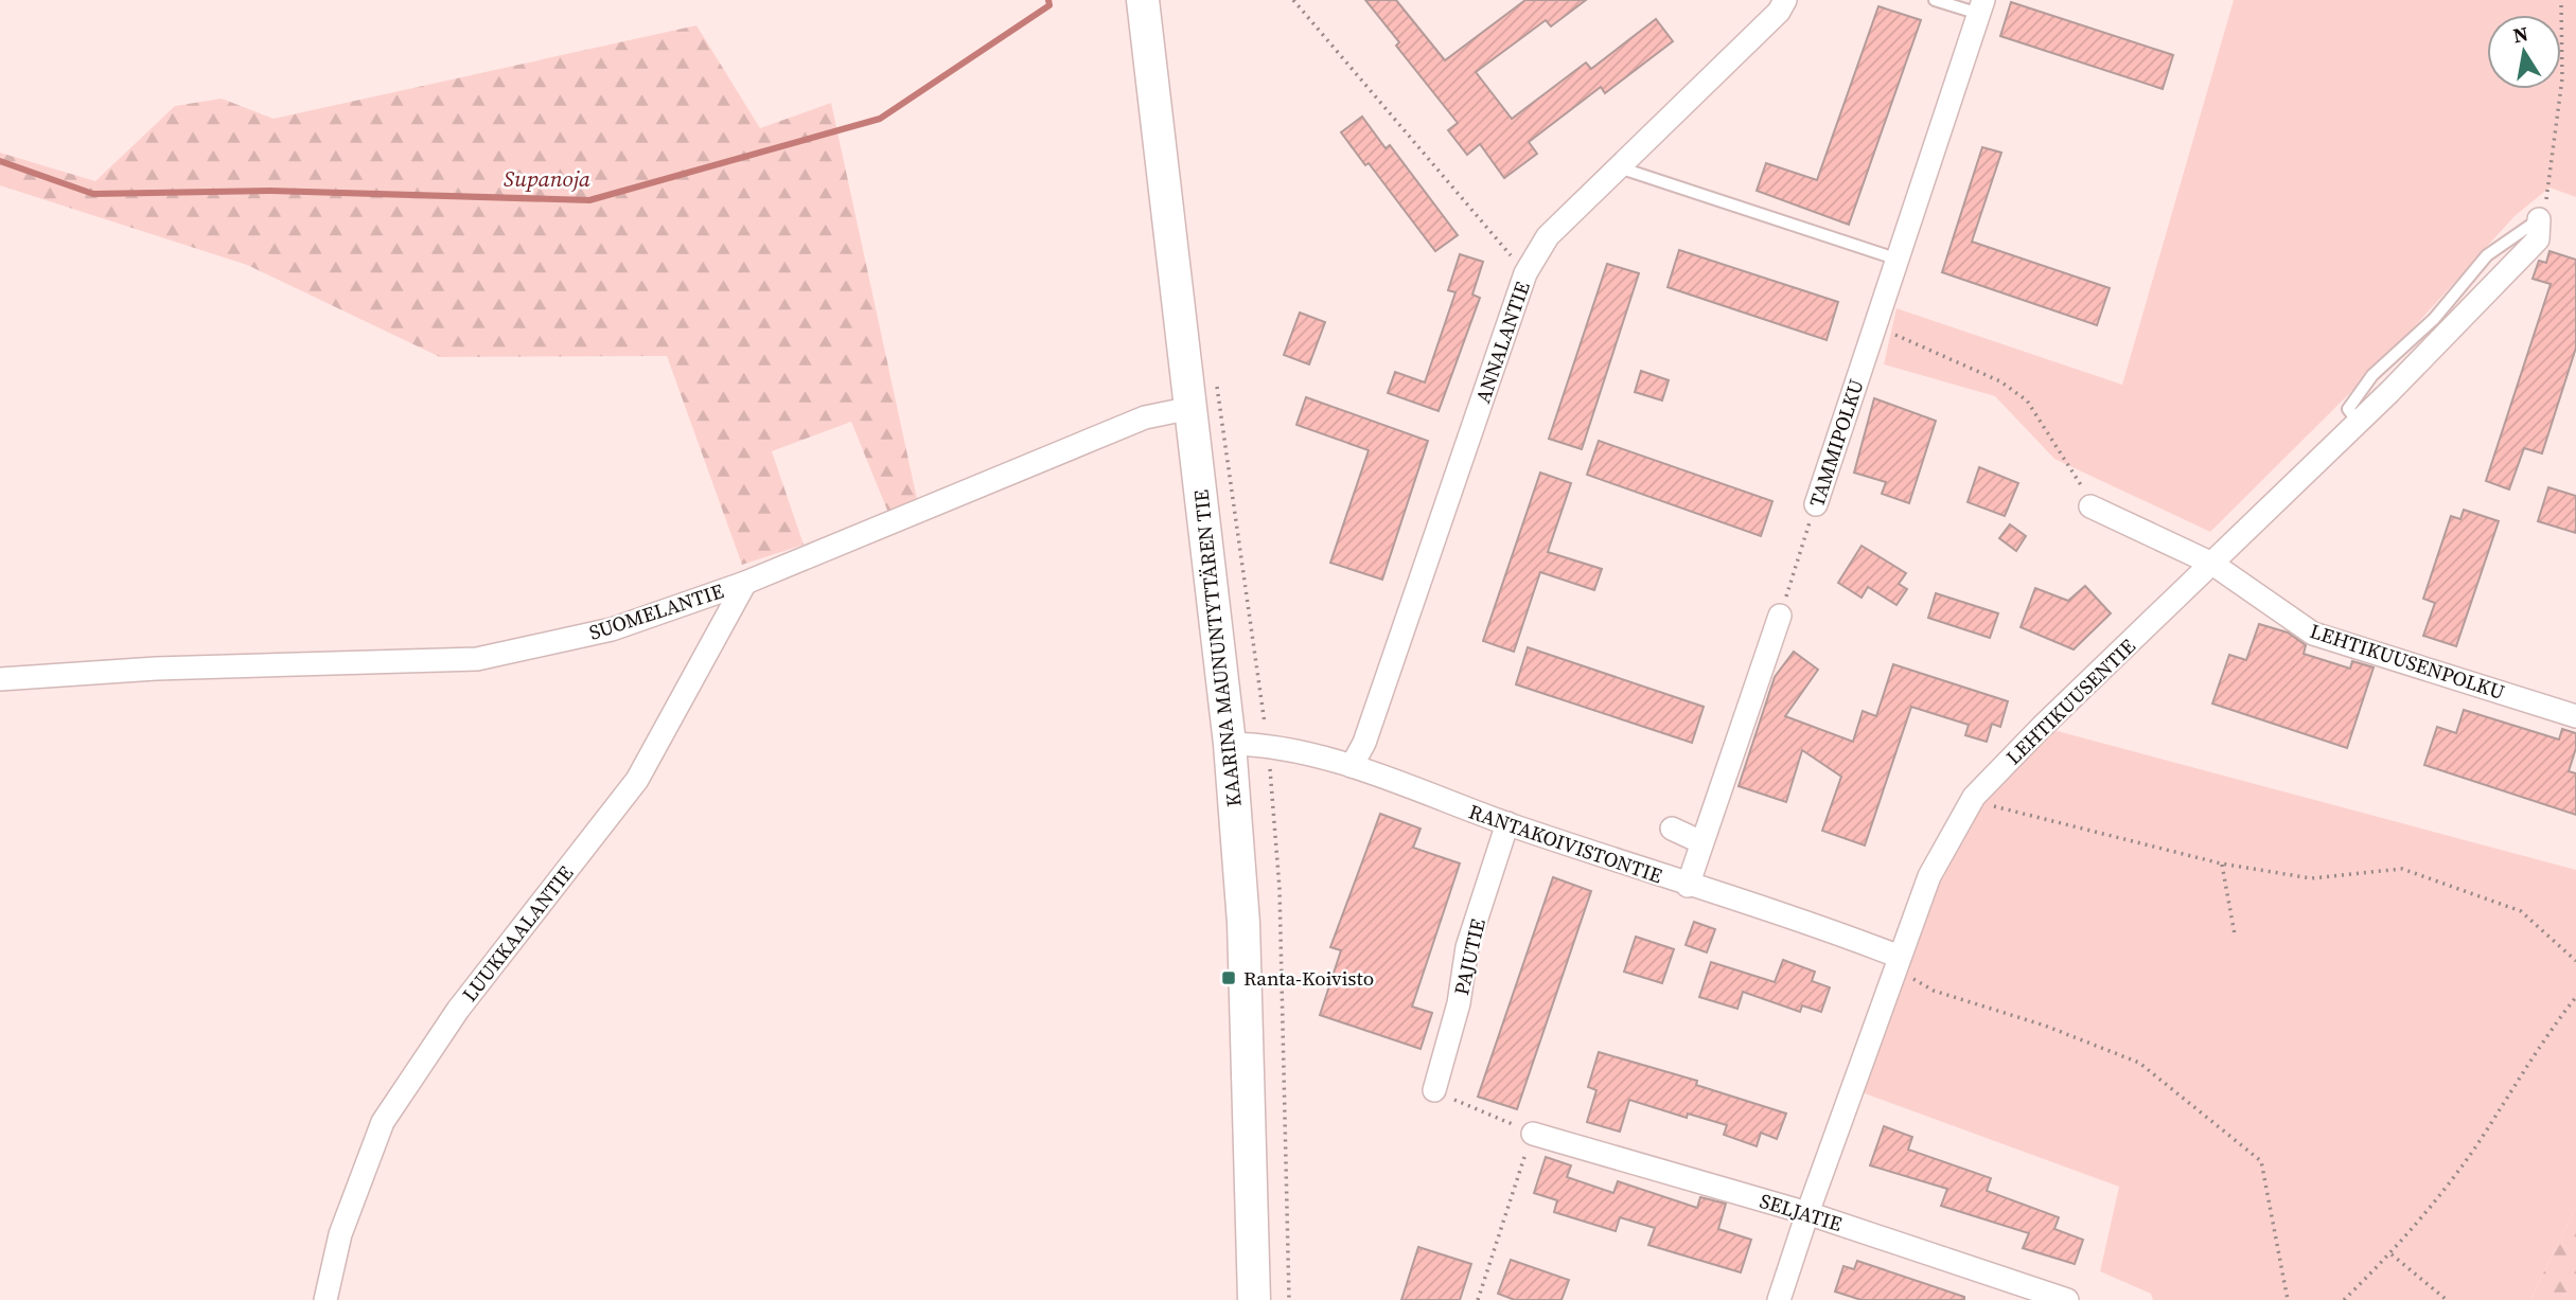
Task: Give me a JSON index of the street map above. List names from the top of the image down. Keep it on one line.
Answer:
{"streets":{"main road":["KAARINA MAUNUNTYTTÄREN TIE"],"street":["ANNALANTIE","TAMMIPOLKU","SUOMELANTIE","LEHTIKUUSENPOLKU","LEHTIKUUSENTIE","RANTAKOIVISTONTIE","LUUKKAALANTIE","PAJUTIE","SELJATIE"]},"crossings":[["ANNALANTIE","RANTAKOIVISTONTIE"],["SUOMELANTIE","KAARINA MAUNUNTYTTÄREN TIE"],["SUOMELANTIE","LUUKKAALANTIE"],["KAARINA MAUNUNTYTTÄREN TIE","RANTAKOIVISTONTIE"],["LEHTIKUUSENPOLKU","LEHTIKUUSENTIE"],["LEHTIKUUSENTIE","RANTAKOIVISTONTIE"],["LEHTIKUUSENTIE","SELJATIE"],["RANTAKOIVISTONTIE","PAJUTIE"]],"water":["Supanoja"],"places":{"transit":["Ranta-Koivisto"]},"north":"top"}
